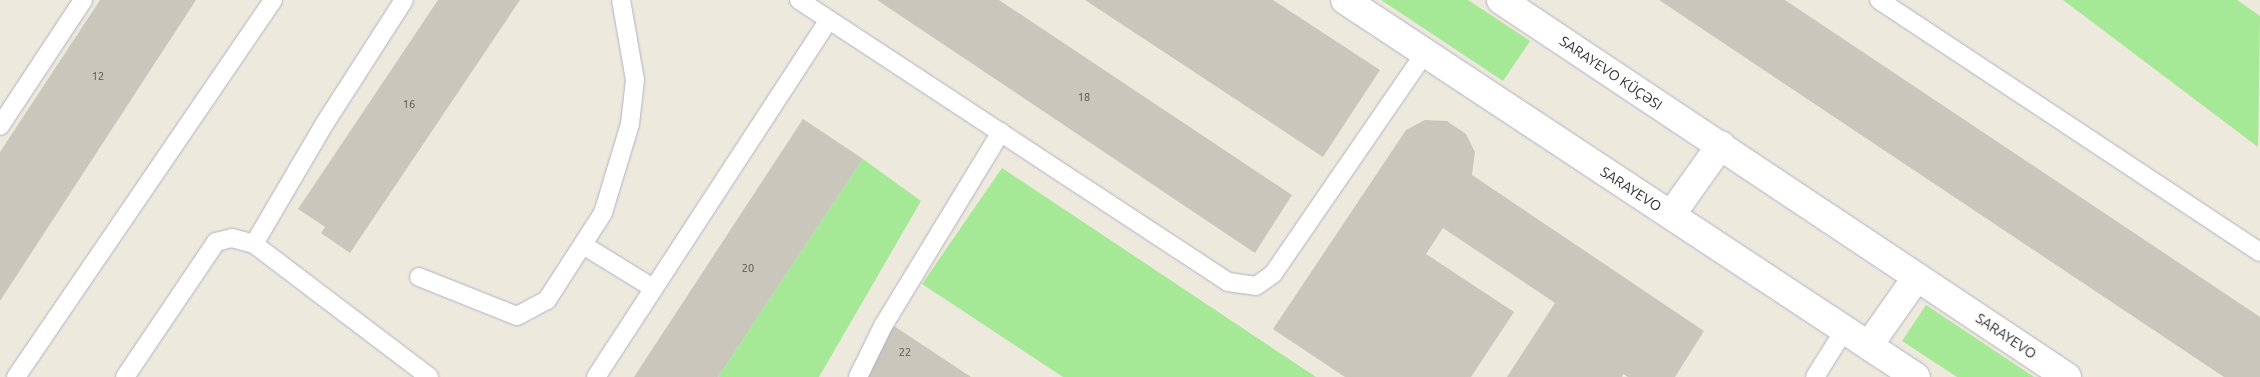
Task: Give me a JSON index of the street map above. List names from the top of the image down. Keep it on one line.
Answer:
{"streets":{"street":["SARAYEVO KÜÇƏSI","SARAYEVO"]},"crossings":[["SARAYEVO KÜÇƏSI","SARAYEVO"]],"house_numbers":["12","18","16","20","22"]}
